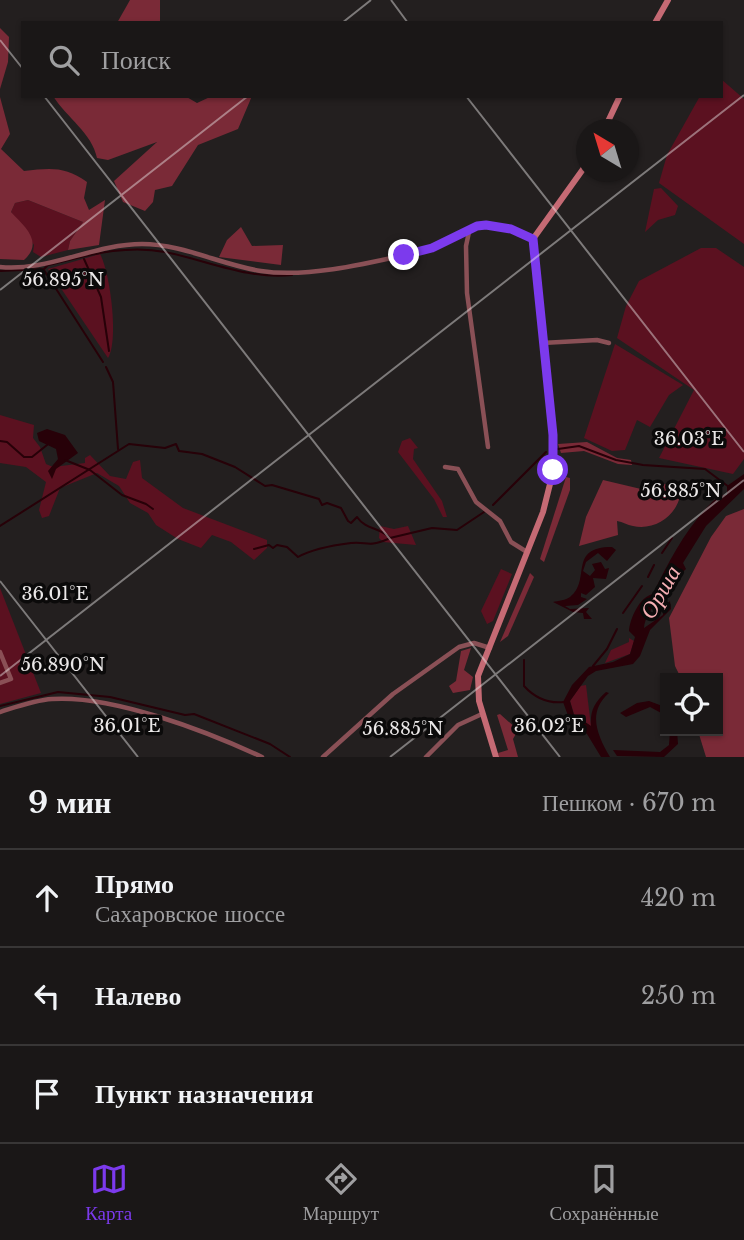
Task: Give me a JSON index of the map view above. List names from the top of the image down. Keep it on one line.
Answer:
{"water":["Орша"],"north":"top left","page":{"search":"Поиск","heading":["9 мин","Пешком · 670 m"],"list":[["Прямо","Сахаровское шоссе","420 m"],["Налево","250 m"],"Пункт назначения"],"nav":["Карта","Маршрут","Сохранённые"]},"coordinates":["56.895°N","36.03°E","56.885°N","36.01°E","56.890°N","36.02°E"]}
